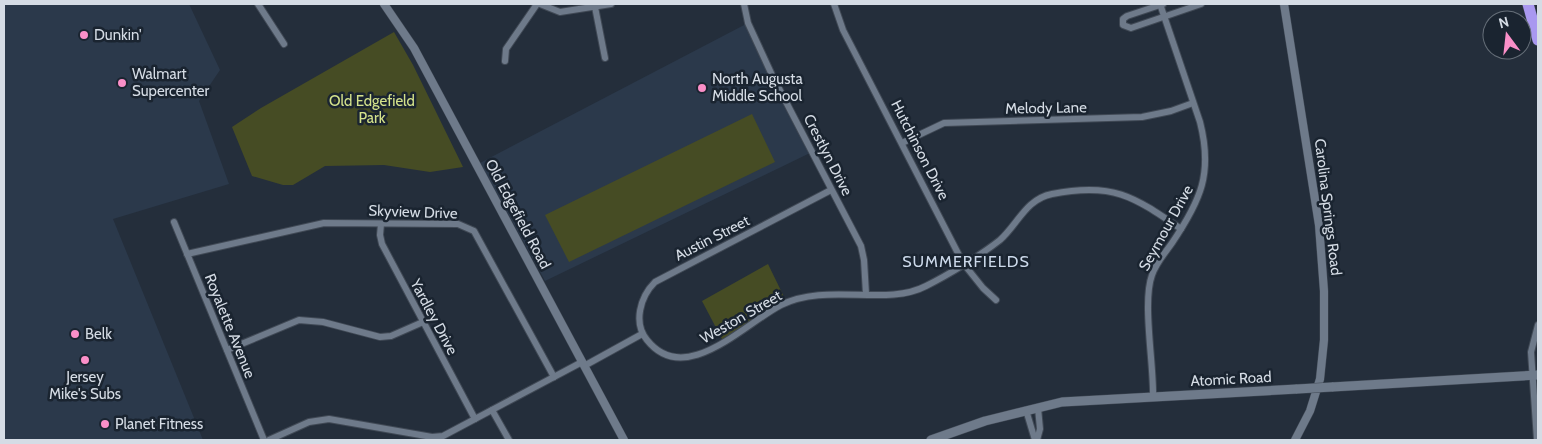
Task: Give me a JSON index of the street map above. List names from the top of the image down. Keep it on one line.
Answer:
{"streets":{"main road":["Atomic Road"],"street":["Melody Lane","Hutchinson Drive","Crestlyn Drive","Carolina Springs Road","Skyview Drive","Old Edgefield Road","Seymour Drive","Austin Street","Yardley Drive","Weston Street","Royalette Avenue"]},"crossings":[["Melody Lane","Hutchinson Drive"],["Melody Lane","Seymour Drive"],["Hutchinson Drive","Weston Street"],["Crestlyn Drive","Austin Street"],["Crestlyn Drive","Weston Street"],["Skyview Drive","Yardley Drive"],["Skyview Drive","Royalette Avenue"],["Seymour Drive","Weston Street"],["Seymour Drive","Atomic Road"],["Austin Street","Weston Street"]],"districts":["SUMMERFIELDS"],"parks":["Old Edgefield Park"],"places":["Dunkin'","Walmart Supercenter","North Augusta Middle School","Belk","Jersey Mike's Subs","Planet Fitness"],"north":"top"}
